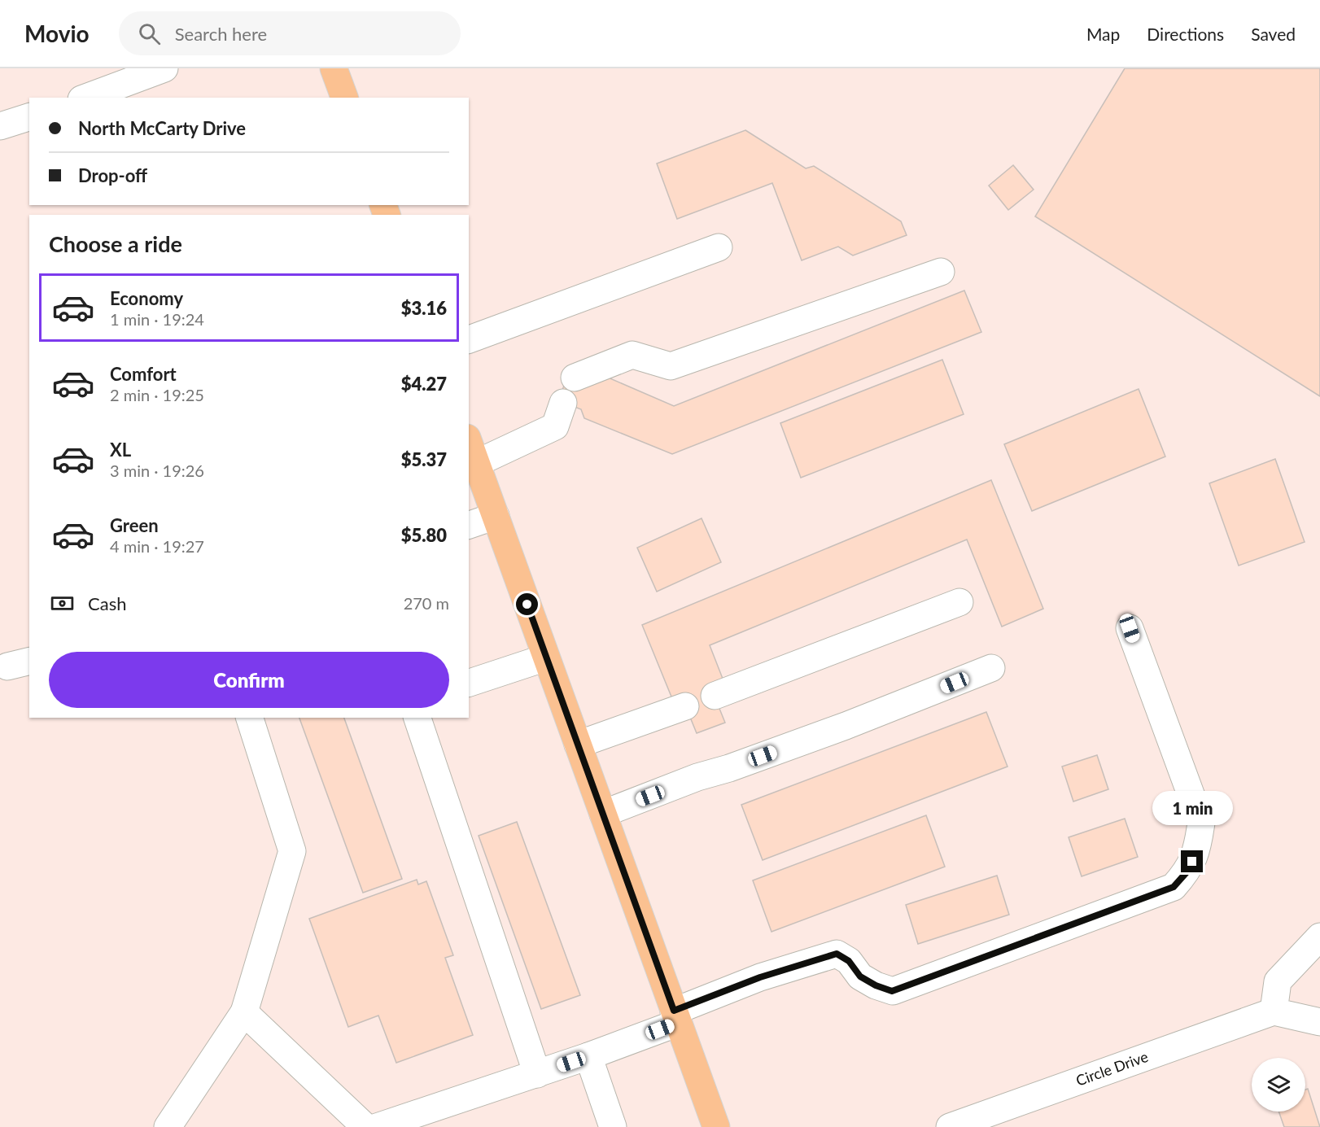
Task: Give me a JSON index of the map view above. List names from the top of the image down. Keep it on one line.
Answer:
{"streets":{"street":["Circle Drive"]},"page":{"header":"Movio","search":"Search here","nav":["Map","Directions","Saved"],"banner":["North McCarty Drive","Drop-off"],"heading":"Choose a ride","list":[{"name":"Economy","note":"1 min · 19:24","value":"$3.16"},{"name":"Comfort","note":"2 min · 19:25","value":"$4.27"},{"name":"XL","note":"3 min · 19:26","value":"$5.37"},{"name":"Green","note":"4 min · 19:27","value":"$5.80"}],"pay":["Cash","270 m"],"buttons":"Confirm","bubble":"1 min"}}
